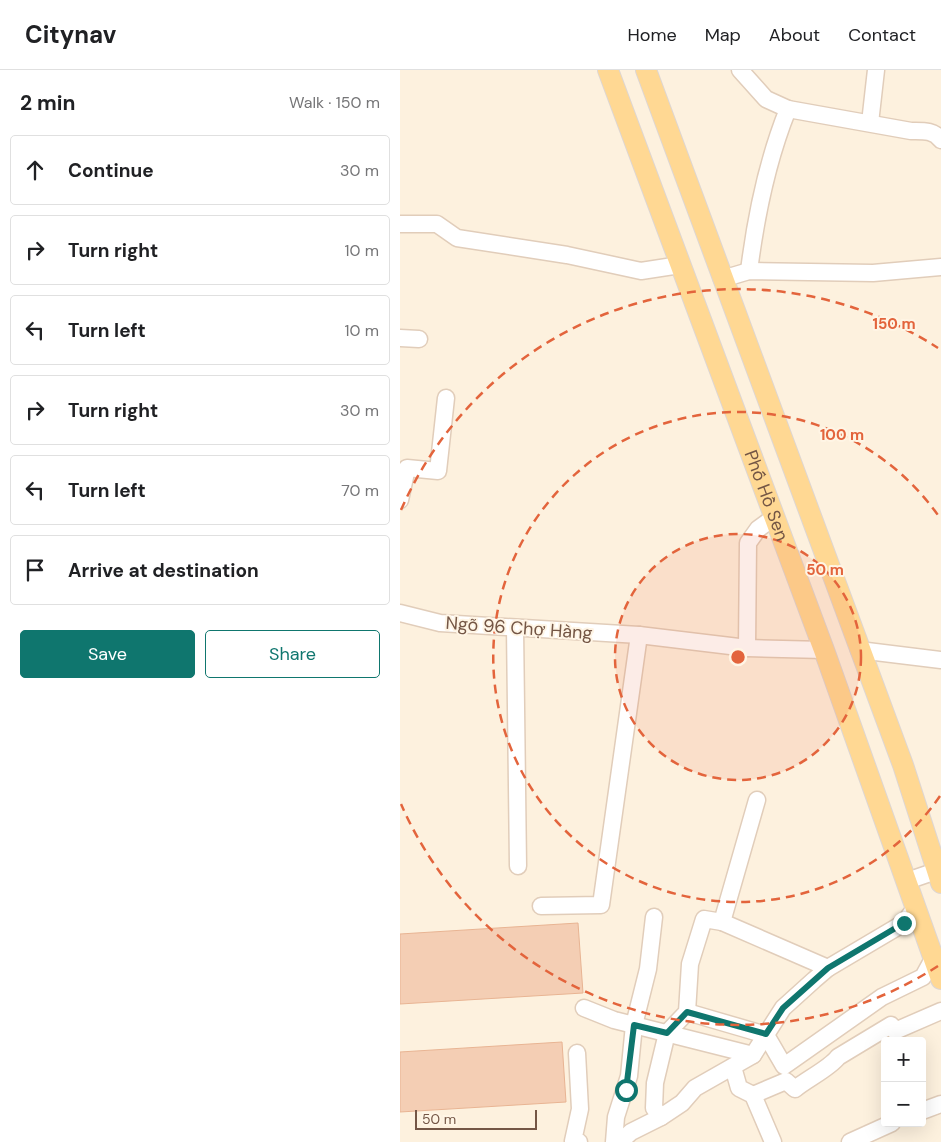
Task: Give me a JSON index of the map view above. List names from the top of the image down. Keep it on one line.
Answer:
{"streets":{"main road":["Phố Hồ Sen"],"street":["Ngõ 96 Chợ Hàng"]},"scale_bar":"50 m","page":{"header":"Citynav","nav":["Home","Map","About","Contact"],"heading":["2 min","Walk · 150 m"],"list":[["Continue","30 m"],["Turn right","10 m"],["Turn left","10 m"],["Turn right","30 m"],["Turn left","70 m"],"Arrive at destination"],"buttons":["Save","Share"],"map_buttons":["+","−"],"scale":"50 m"},"rings":["150 m","100 m","50 m"]}
